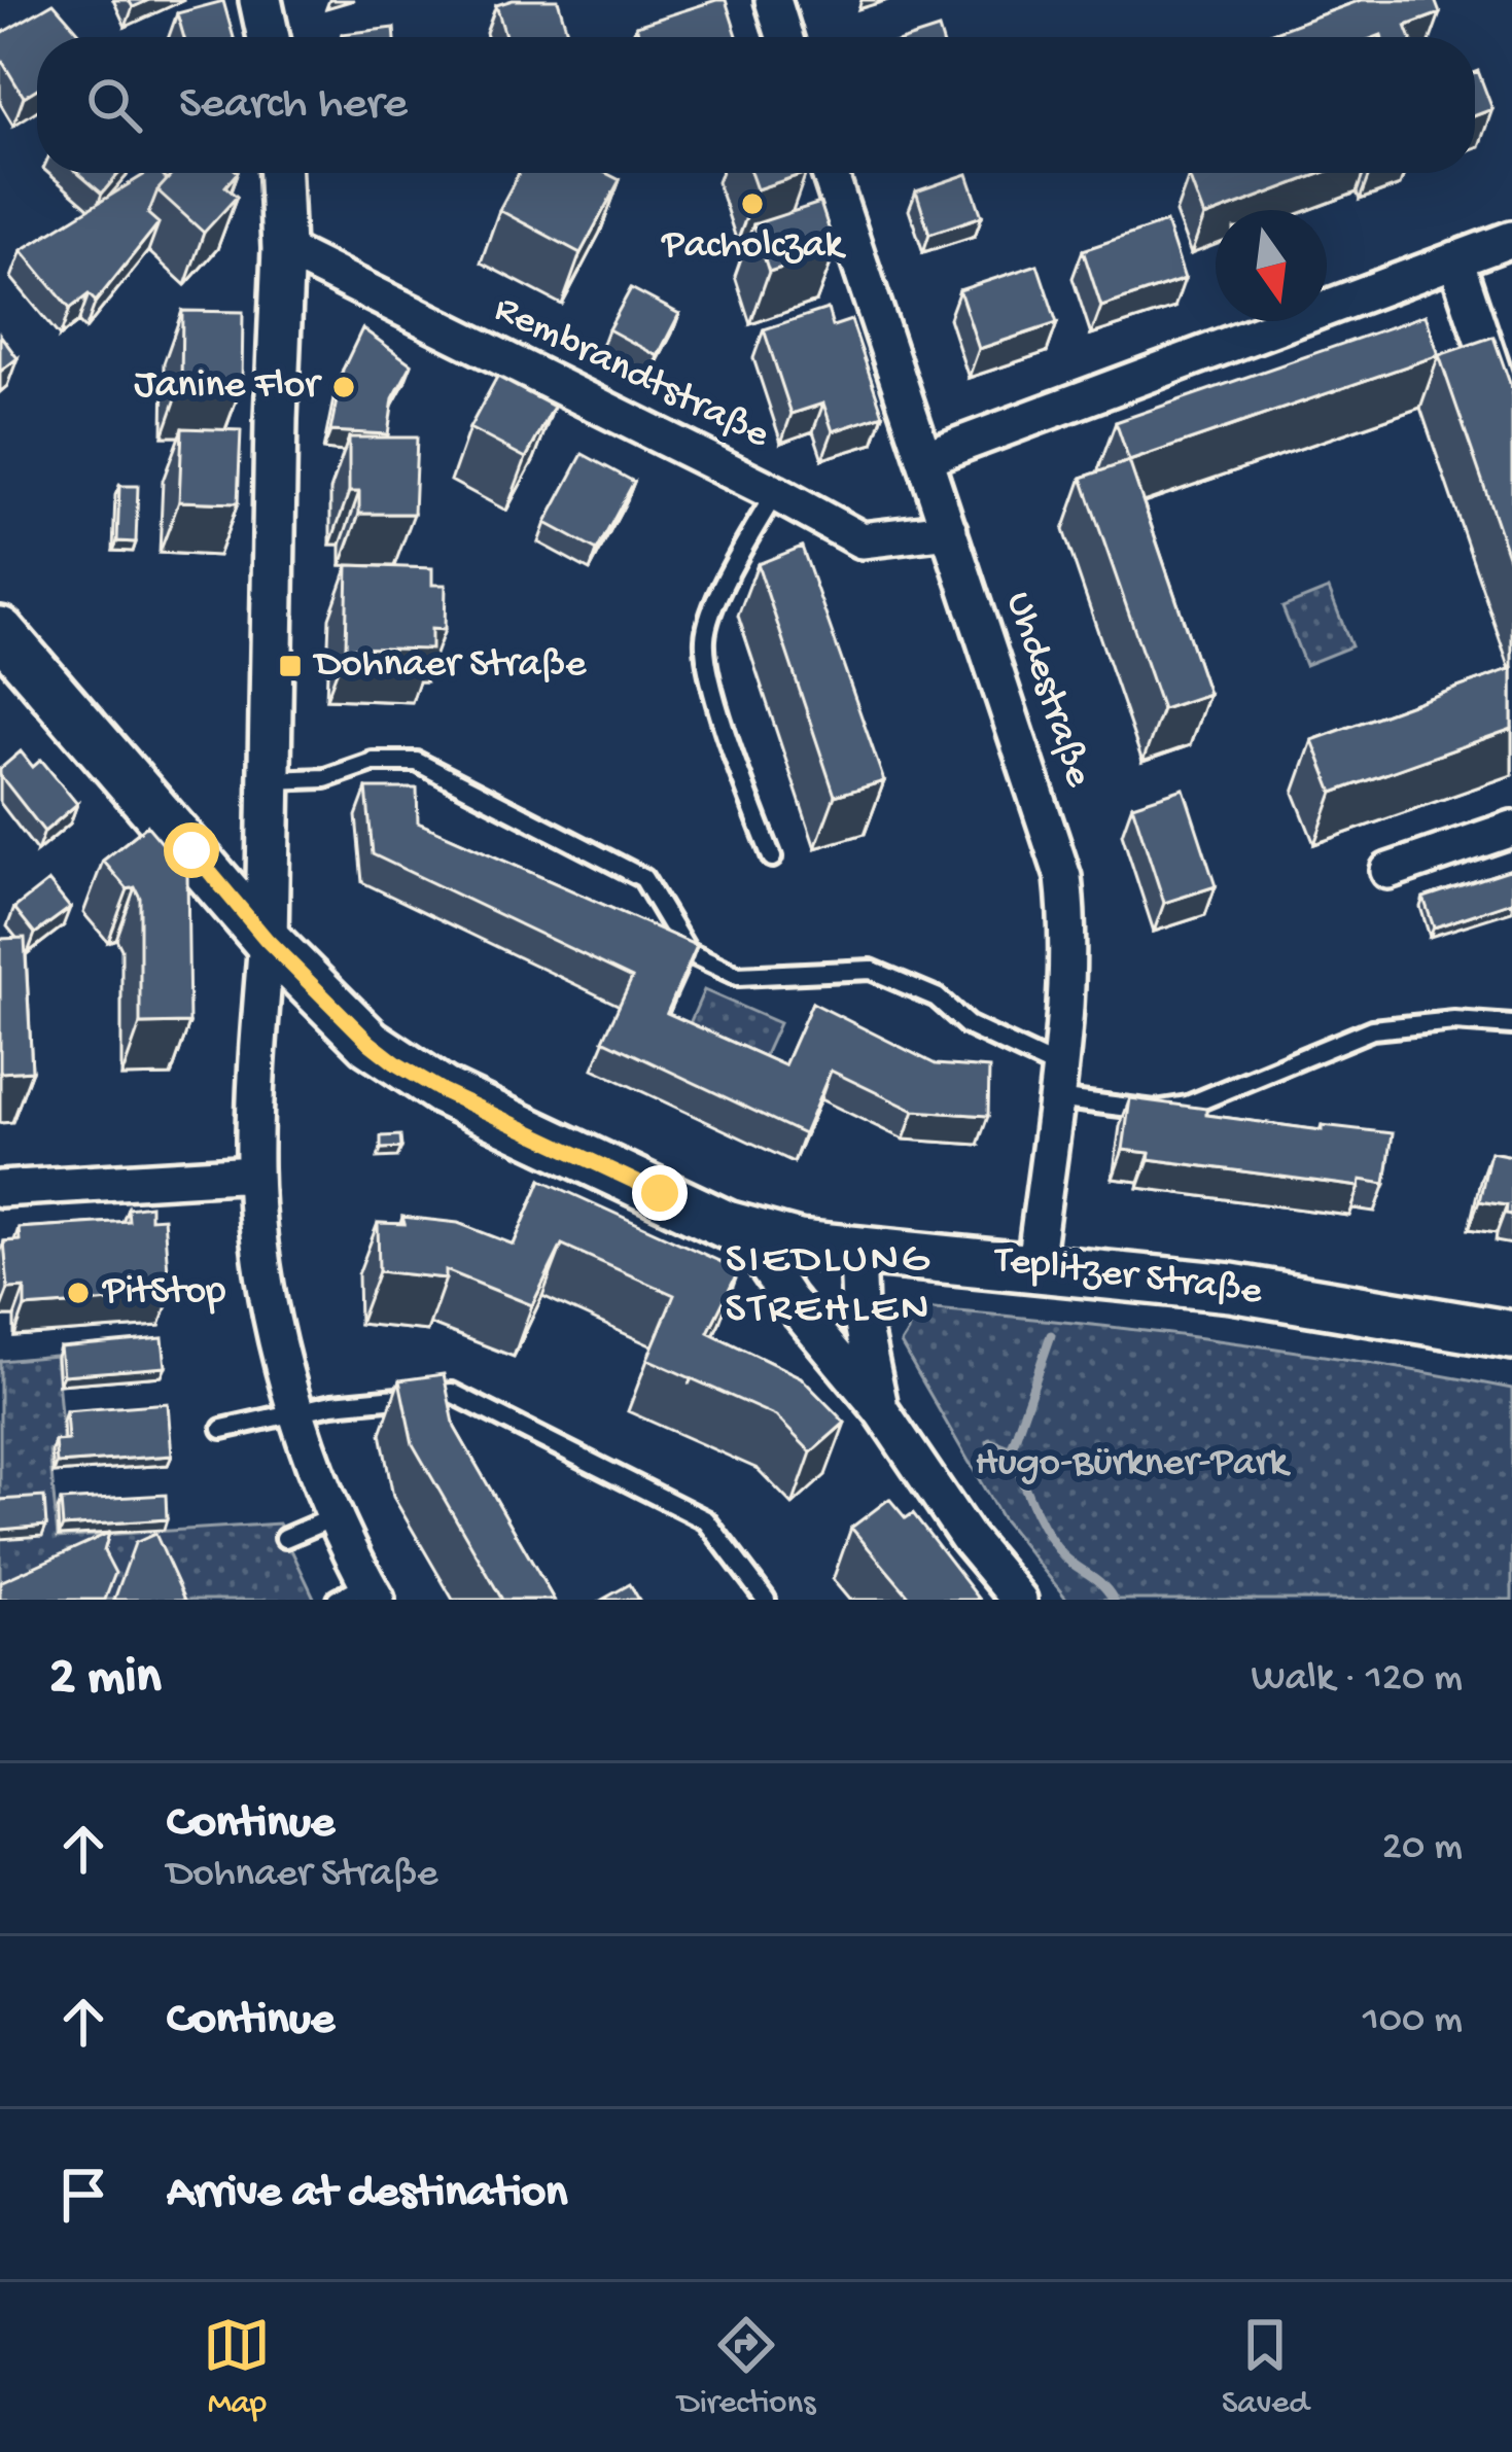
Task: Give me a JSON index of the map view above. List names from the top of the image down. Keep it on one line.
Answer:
{"streets":{"main road":["Teplitzer Straße"],"street":["Rembrandtstraße","Uhdestraße"]},"crossings":[["Rembrandtstraße","Uhdestraße"],["Uhdestraße","Teplitzer Straße"]],"districts":["SIEDLUNG STREHLEN"],"parks":["Hugo-Bürkner-Park"],"places":{"other":["Pacholczak","Janine Flor","PitStop"],"transit":["Dohnaer Straße"]},"north":"bottom","page":{"search":"Search here","heading":["2 min","Walk · 120 m"],"list":[["Continue","Dohnaer Straße","20 m"],["Continue","100 m"],"Arrive at destination"],"nav":["Map","Directions","Saved"]}}
